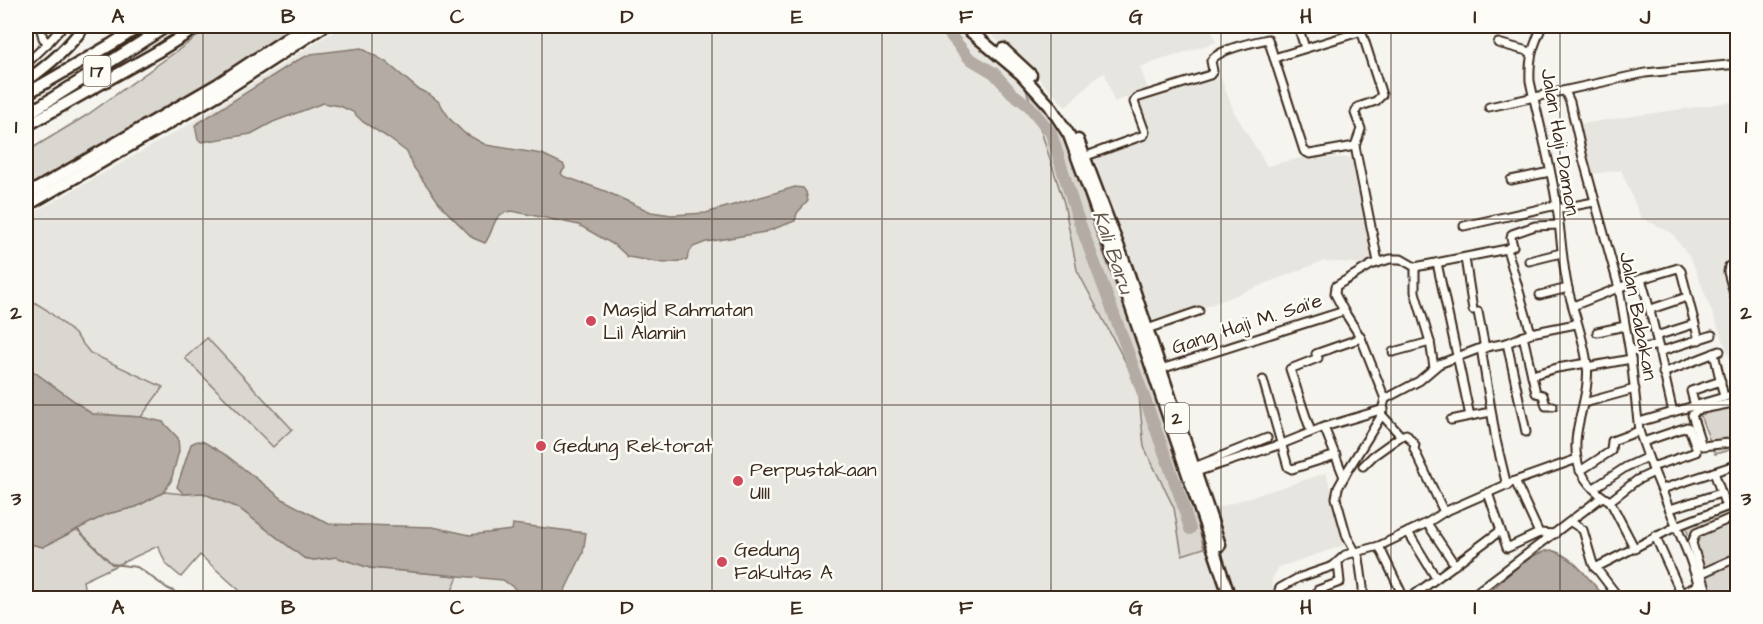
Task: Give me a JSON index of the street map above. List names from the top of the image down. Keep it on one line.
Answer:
{"streets":{"highway":["17","2"],"street":["Jalan Haji Damon","Jalan Babakan","Gang Haji M. Sai'e"]},"crossings":[["Gang Haji M. Sai'e","2"]],"water":["Kali Baru"],"places":["Masjid Rahmatan Lil Alamin","Gedung Rektorat","Perpustakaan UIII","Gedung Fakultas A"],"grid":{"columns":["A","B","C","D","E","F","G","H","I","J"],"rows":["1","2","3"]}}
